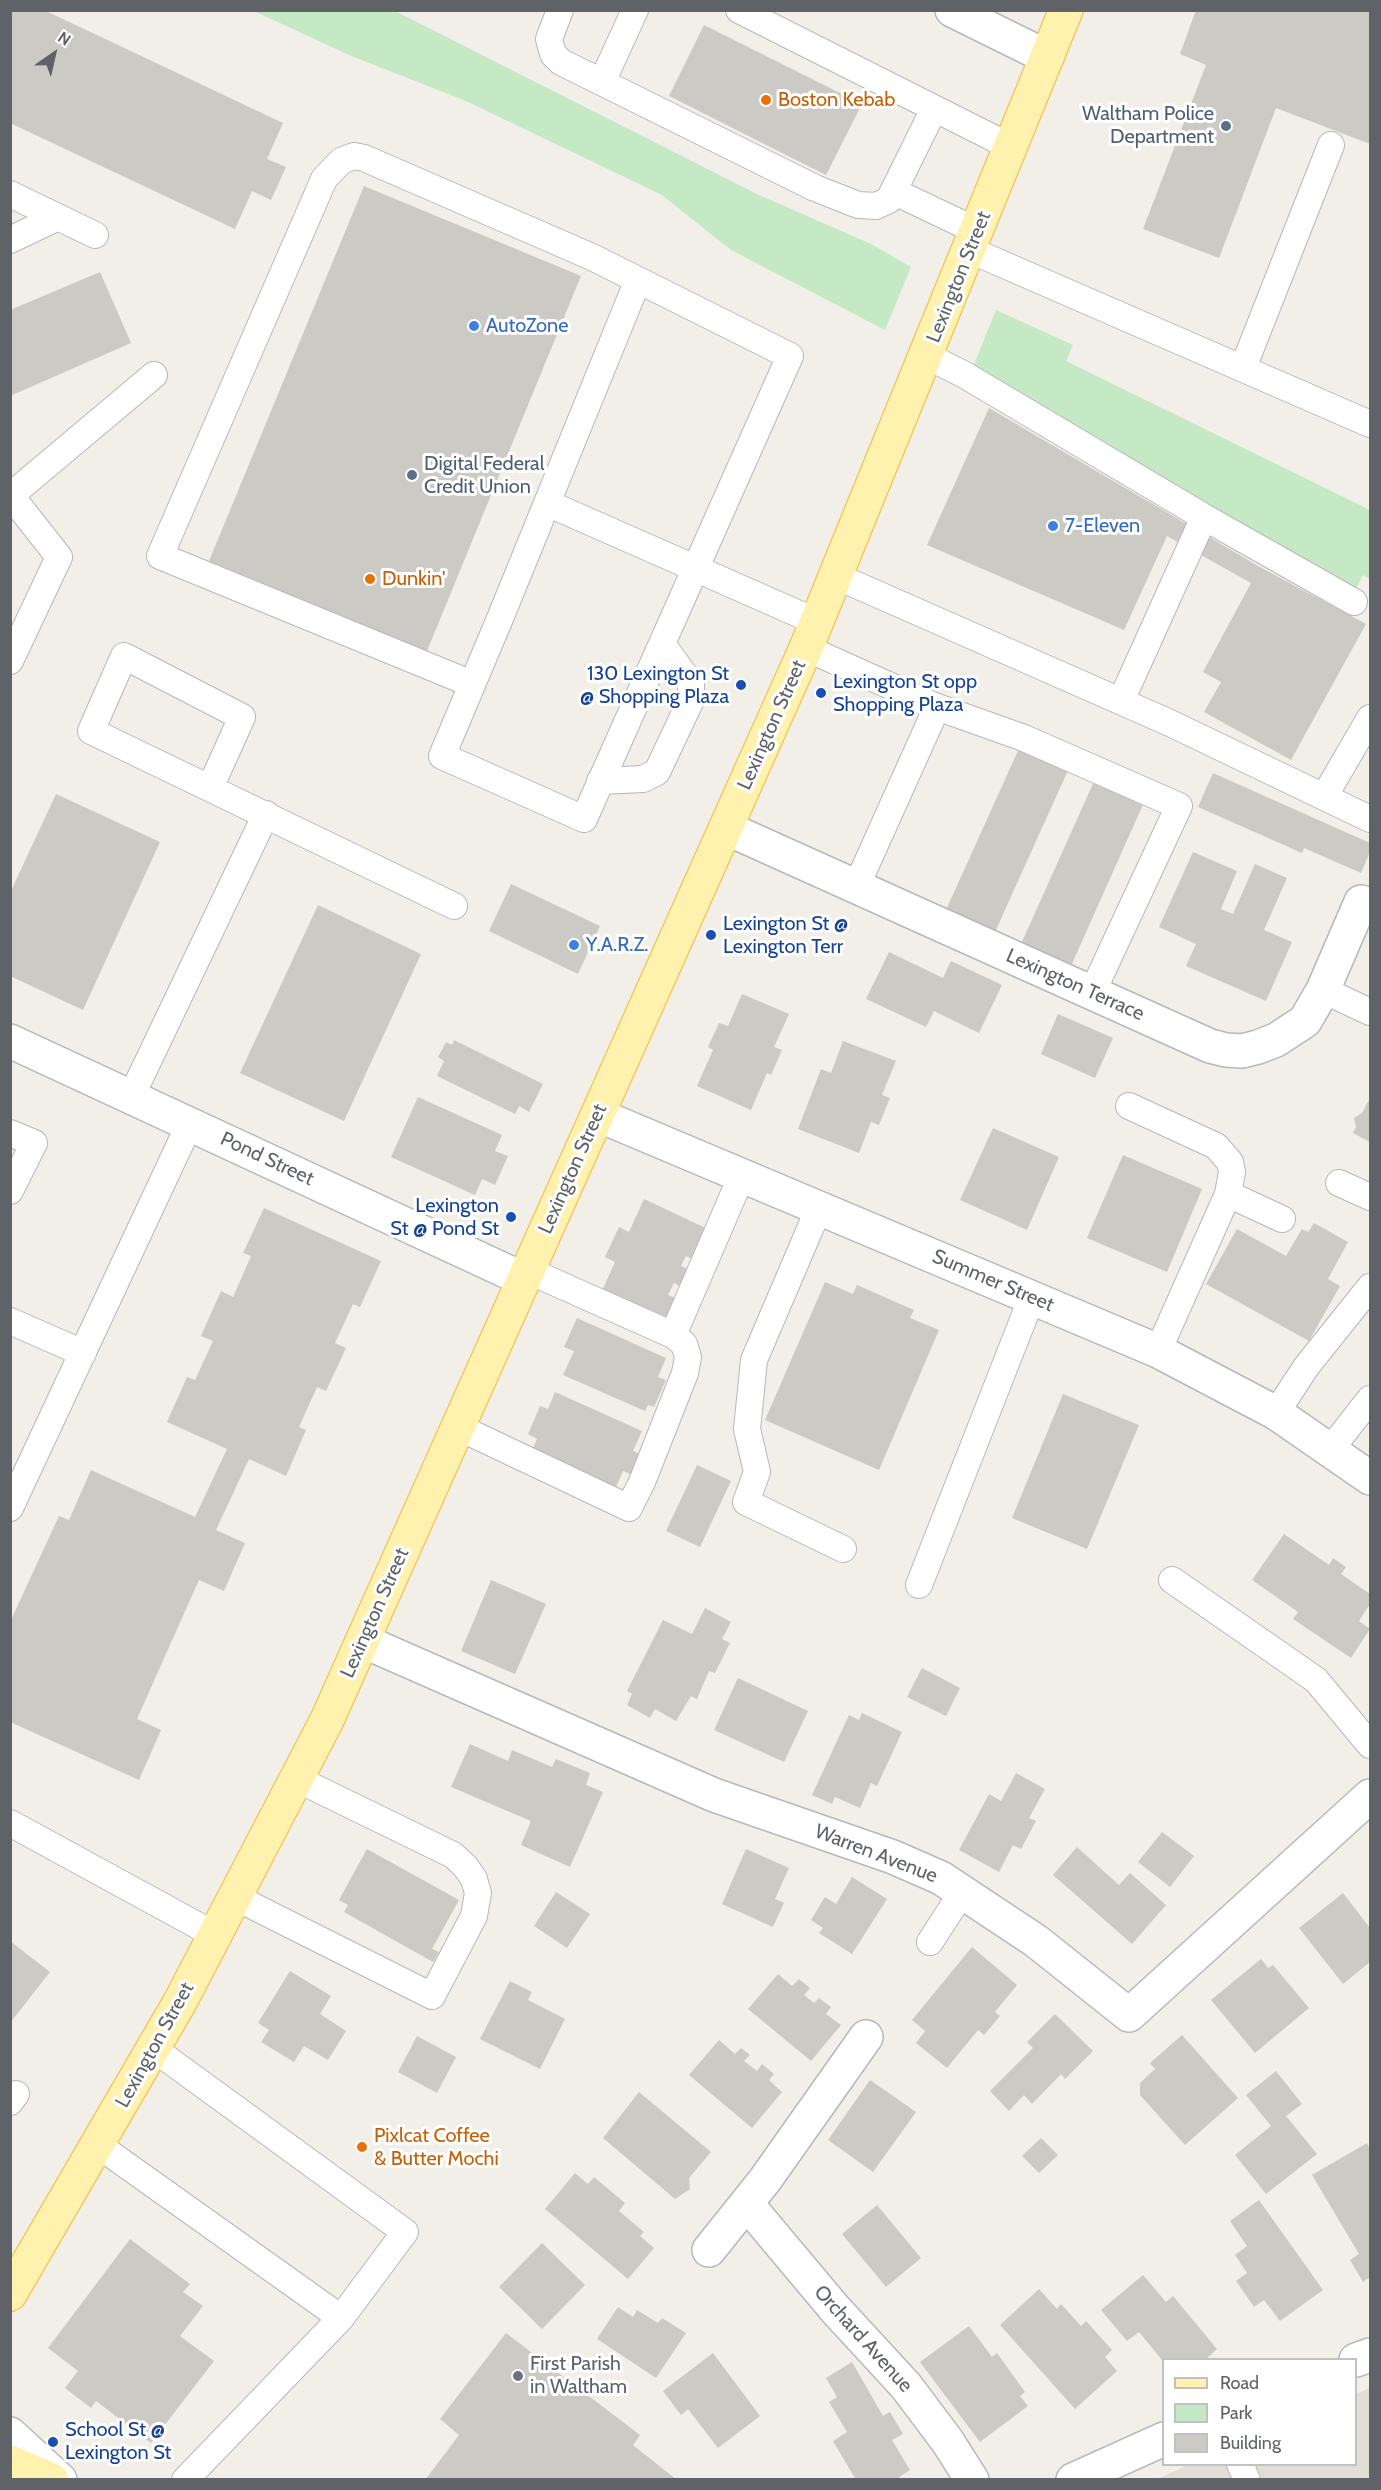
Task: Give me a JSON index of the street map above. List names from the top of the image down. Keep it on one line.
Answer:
{"streets":{"main road":["Lexington Street"],"street":["Lexington Terrace","Pond Street","Summer Street","Warren Avenue","Orchard Avenue"]},"crossings":[["Lexington Street","Lexington Terrace"],["Lexington Street","Pond Street"],["Lexington Street","Summer Street"],["Lexington Street","Warren Avenue"]],"places":["Boston Kebab","Waltham Police Department","AutoZone","Digital Federal Credit Union","7-Eleven","Dunkin'","130 Lexington St @ Shopping Plaza","Lexington St opp Shopping Plaza","Lexington St @ Lexington Terr","Y.A.R.Z.","Lexington St @ Pond St","Pixlcat Coffee & Butter Mochi","First Parish in Waltham","School St @ Lexington St"],"legend":["Road","Park","Building"],"north":"top right"}
